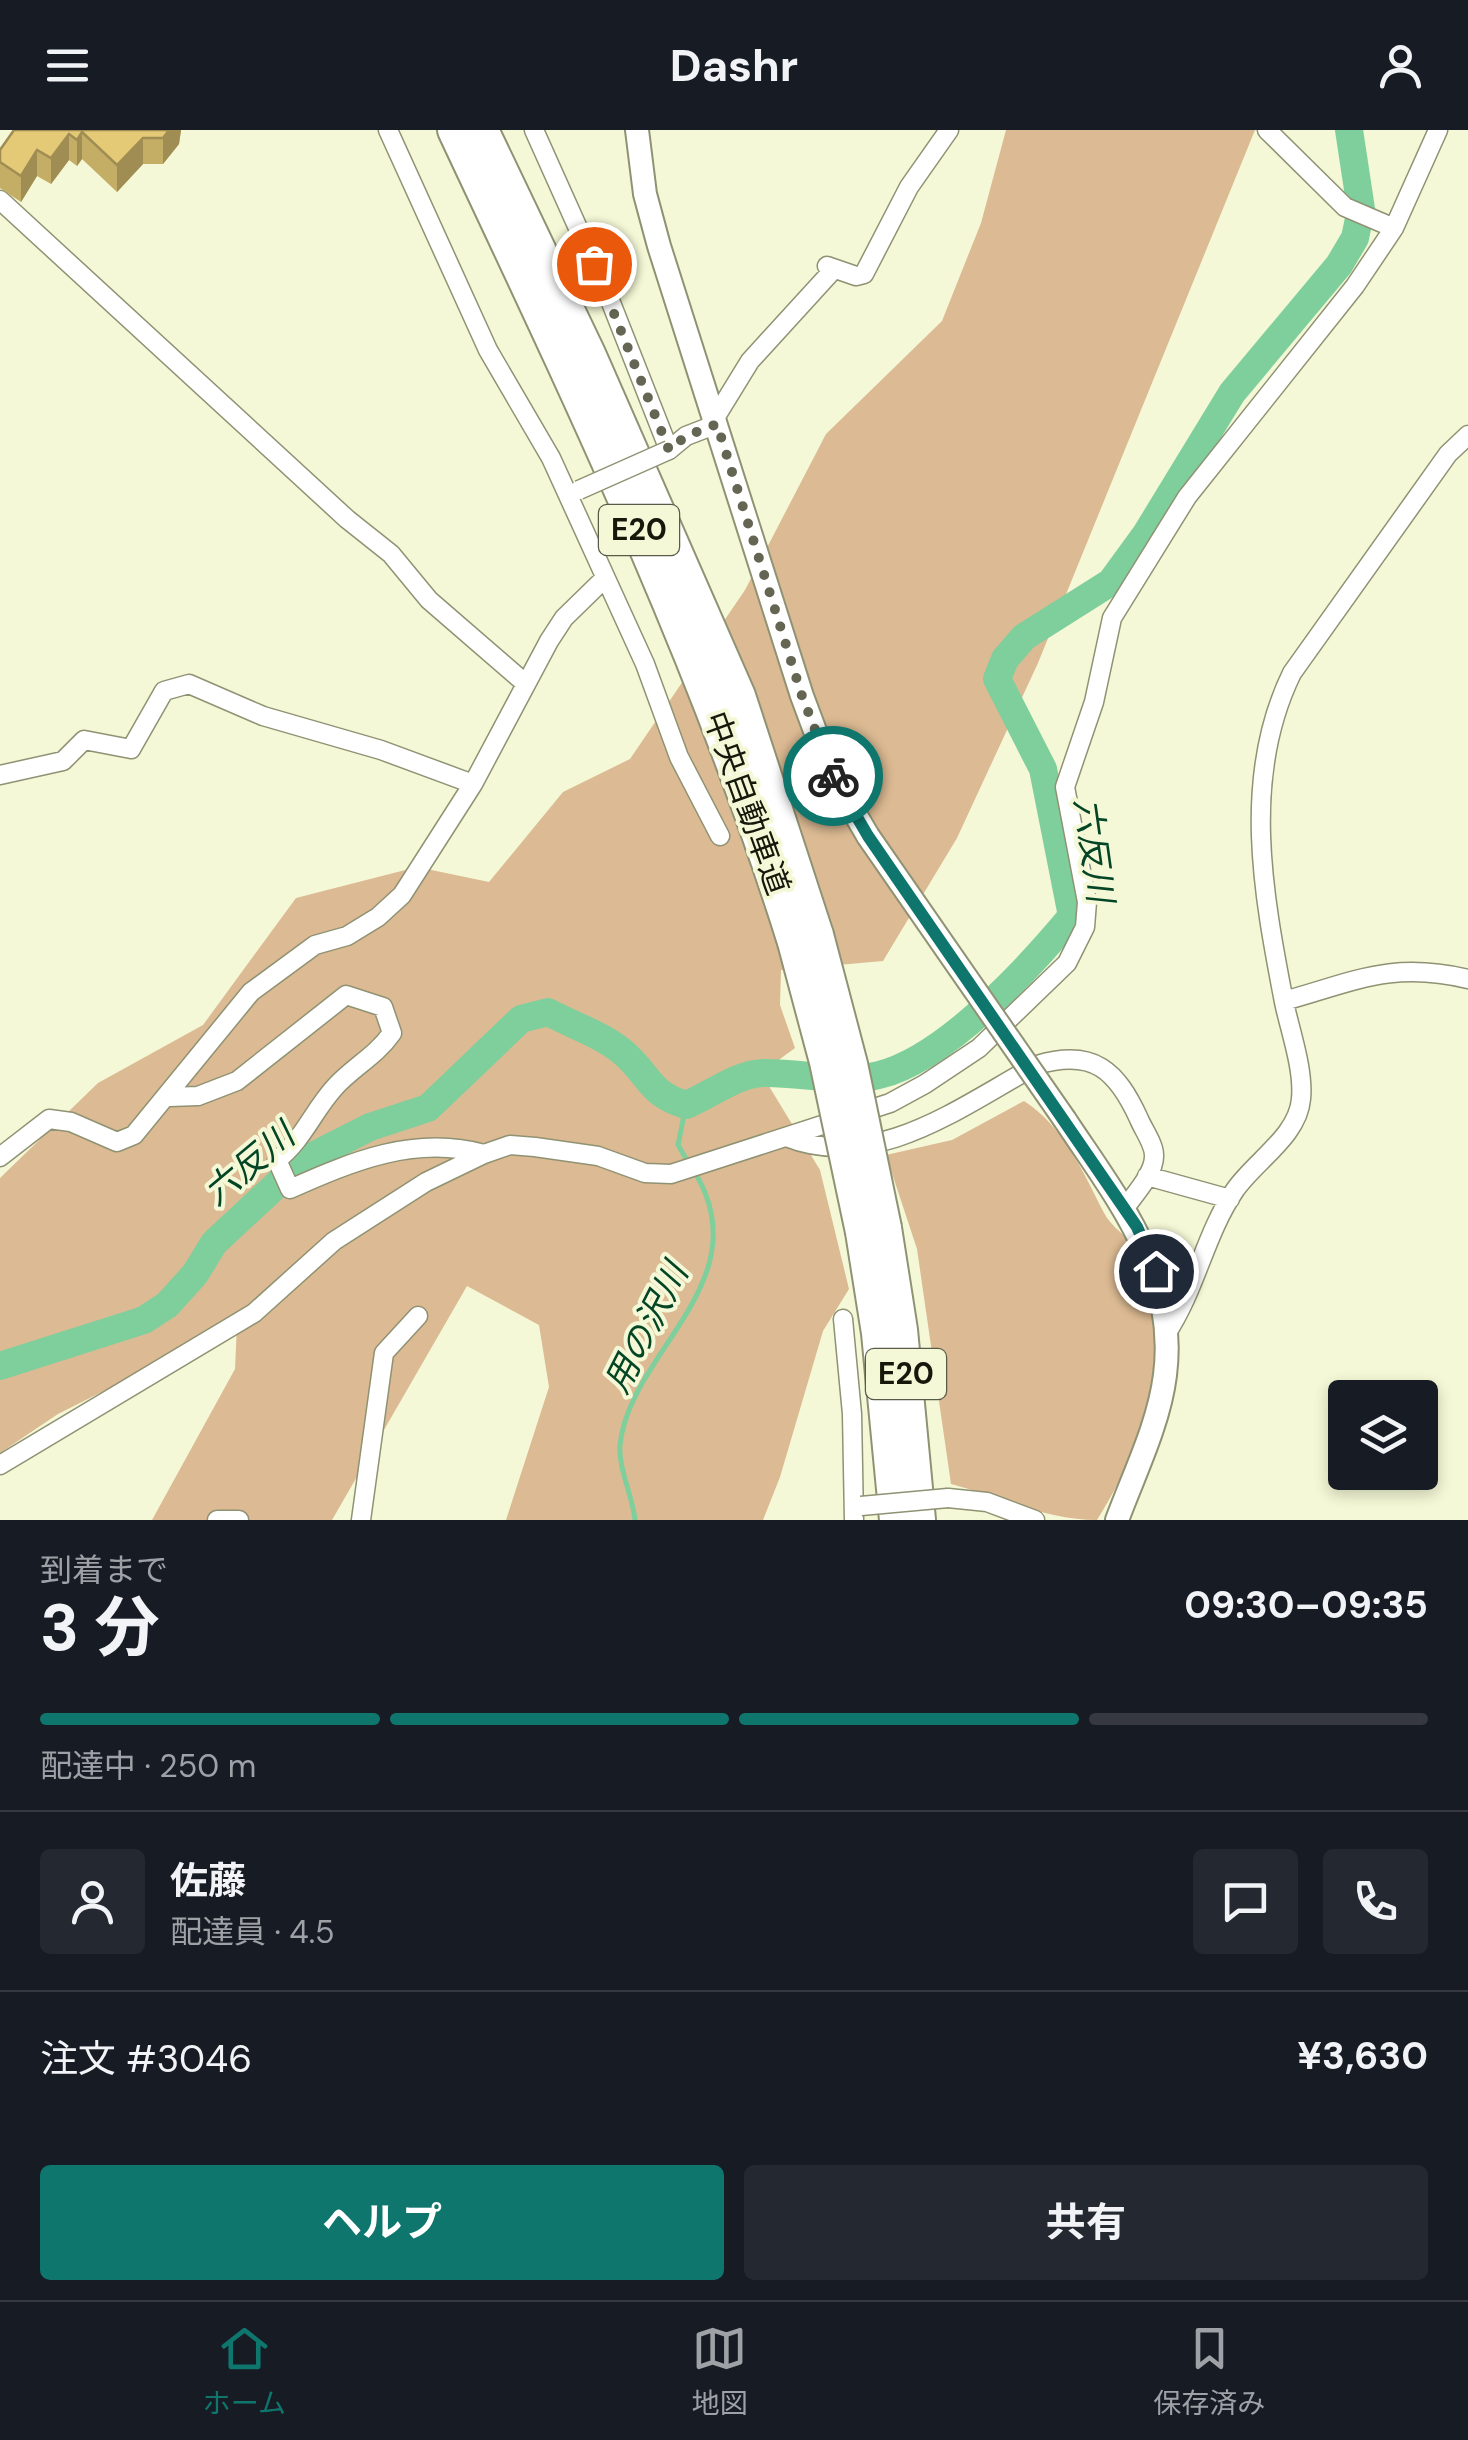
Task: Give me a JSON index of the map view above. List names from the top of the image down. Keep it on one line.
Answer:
{"streets":{"highway":["E20","中央自動車道"]},"water":["六反川","用の沢川"],"page":{"header":"Dashr","heading":["3 分","到着まで","09:30–09:35"],"panel":["佐藤","配達員 · 4.5","注文 #3046","¥3,630"],"bar":"配達中 · 250 m","buttons":["ヘルプ","共有"],"tabs":["ホーム","地図","保存済み"]}}
